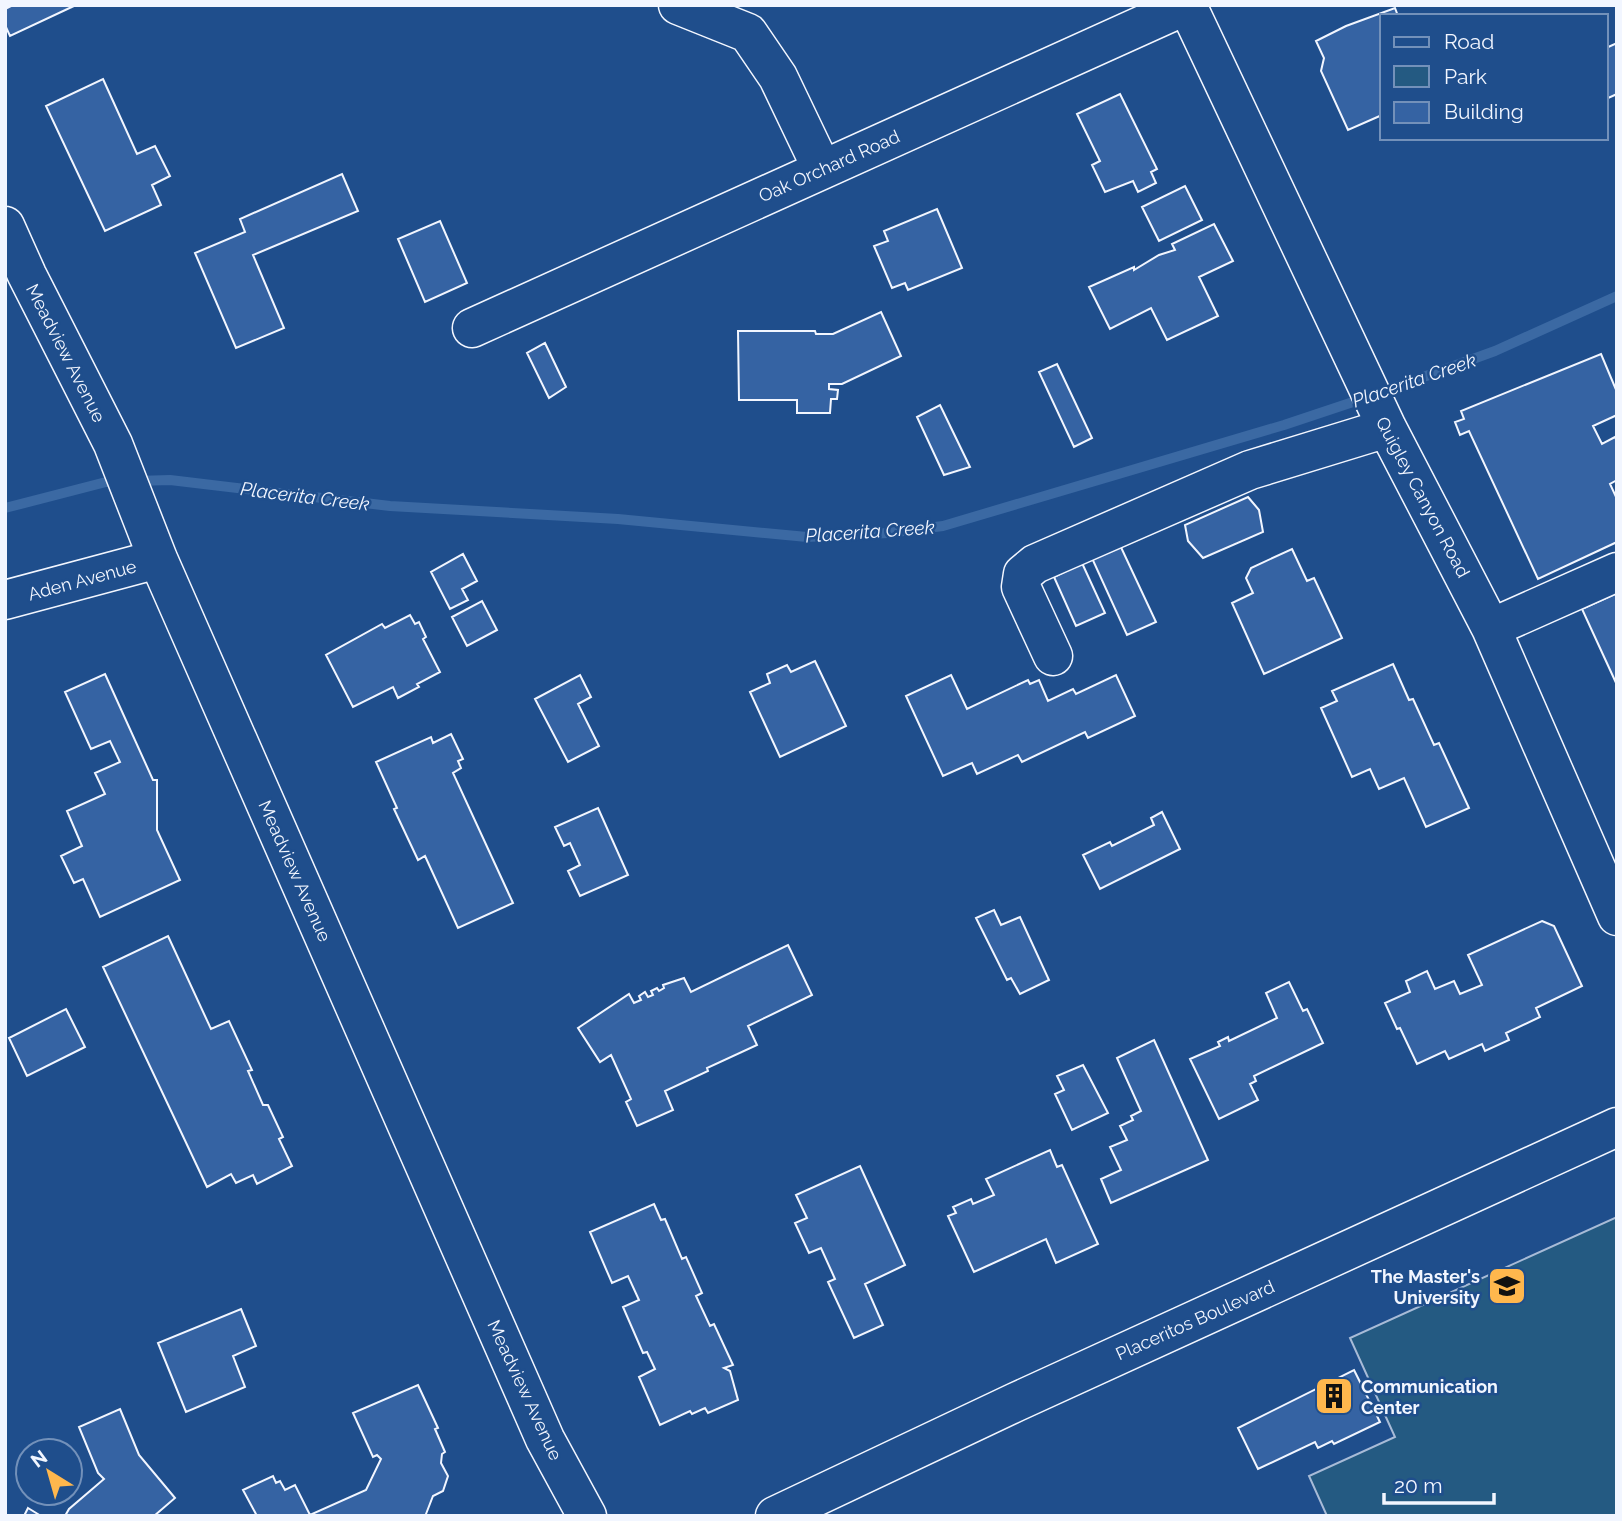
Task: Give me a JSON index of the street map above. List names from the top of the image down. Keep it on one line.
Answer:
{"streets":{"street":["Oak Orchard Road","Meadview Avenue","Quigley Canyon Road","Aden Avenue","Placeritos Boulevard"]},"crossings":[["Oak Orchard Road","Quigley Canyon Road"],["Meadview Avenue","Aden Avenue"]],"water":["Placerita Creek"],"places":{"school or university":["The Master's University"],"building":["Communication Center"]},"legend":["Road","Park","Building"],"scale_bar":"20 m","north":"top left"}
